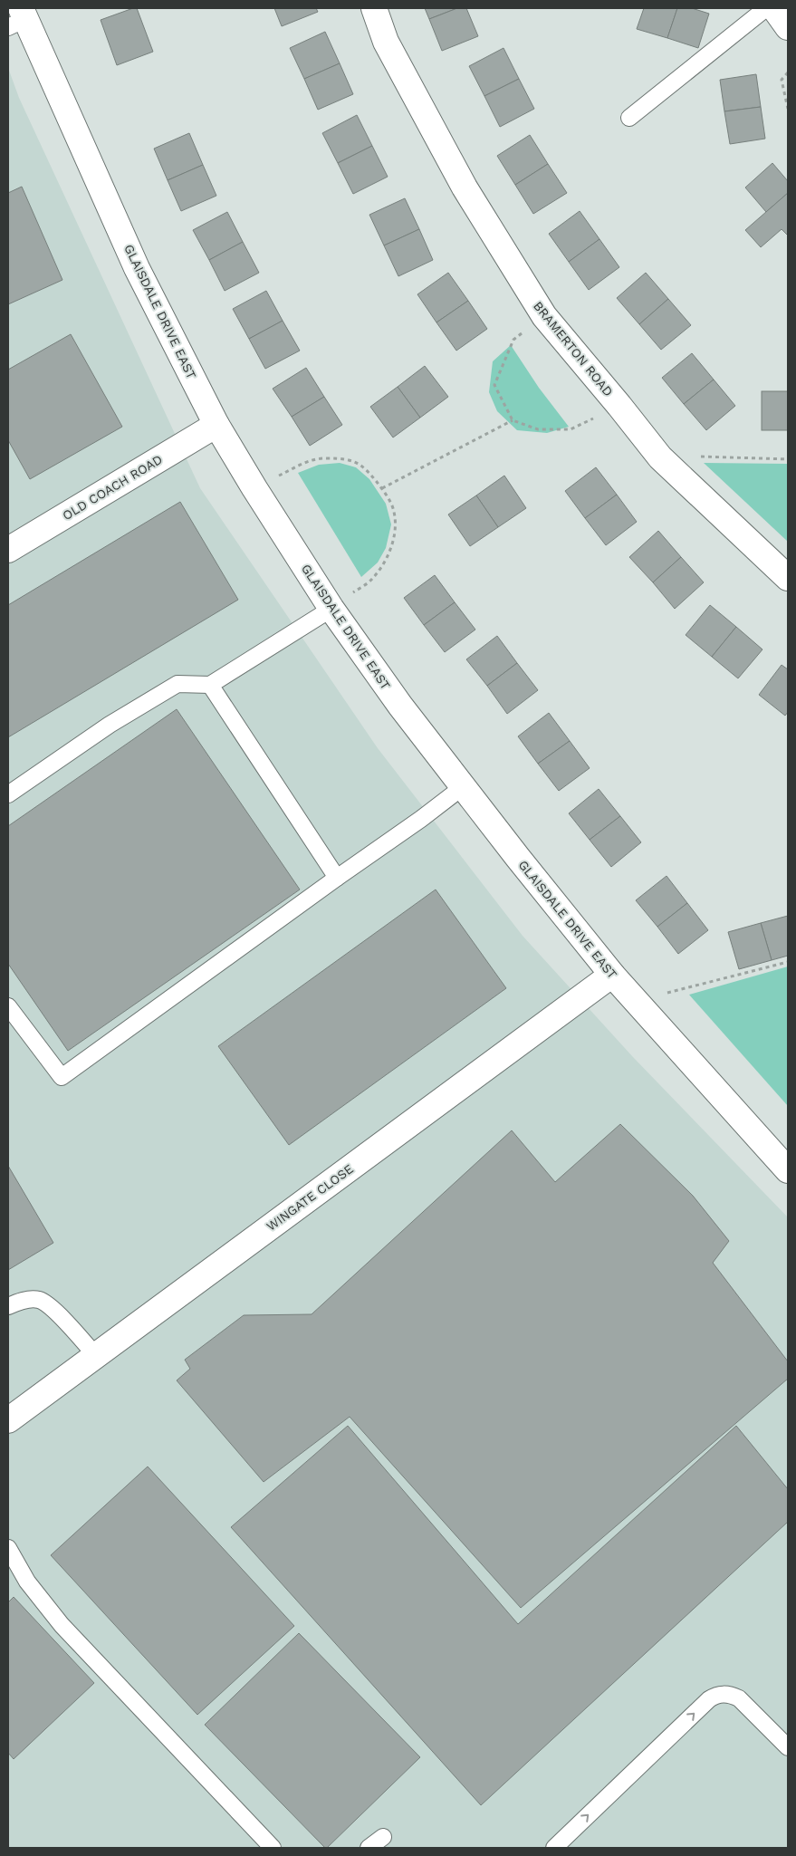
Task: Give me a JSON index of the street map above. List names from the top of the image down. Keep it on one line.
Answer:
{"streets":{"street":["GLAISDALE DRIVE EAST","BRAMERTON ROAD","OLD COACH ROAD","WINGATE CLOSE"]},"crossings":[["GLAISDALE DRIVE EAST","OLD COACH ROAD"],["GLAISDALE DRIVE EAST","WINGATE CLOSE"]]}
